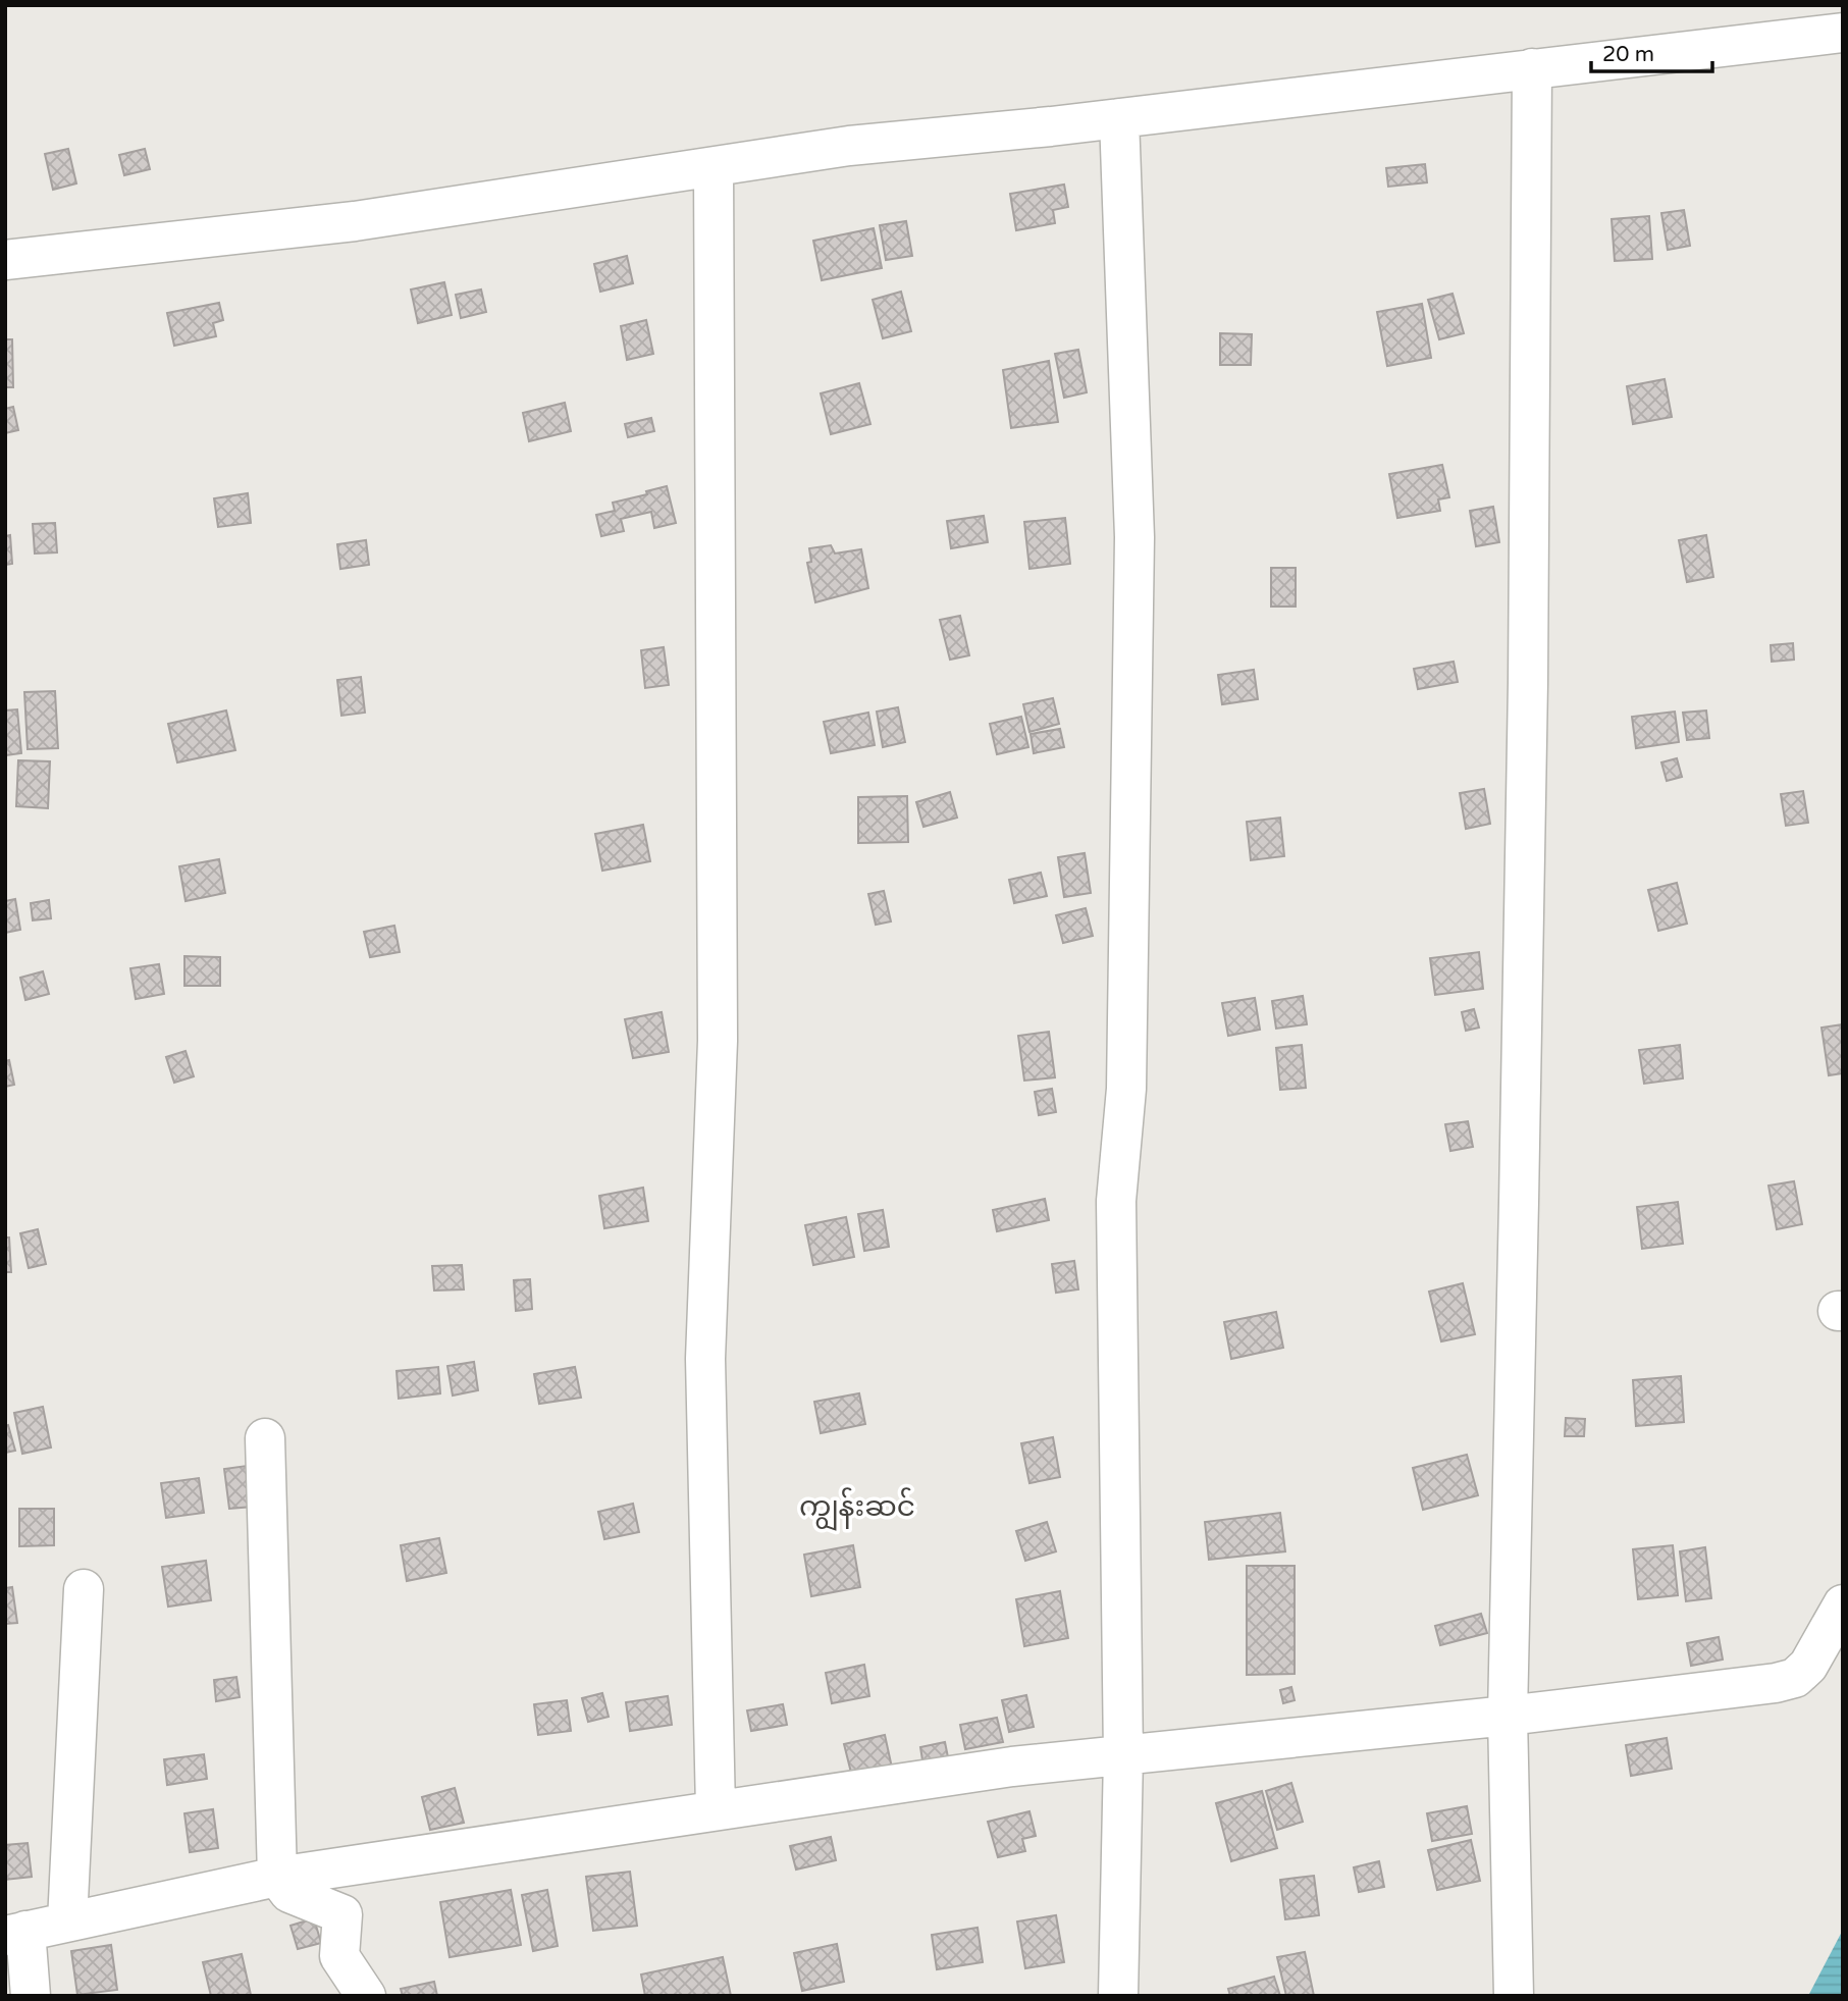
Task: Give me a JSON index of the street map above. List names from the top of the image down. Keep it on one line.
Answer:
{"districts":["ကျွန်းဆင်"],"scale_bar":"20 m"}
